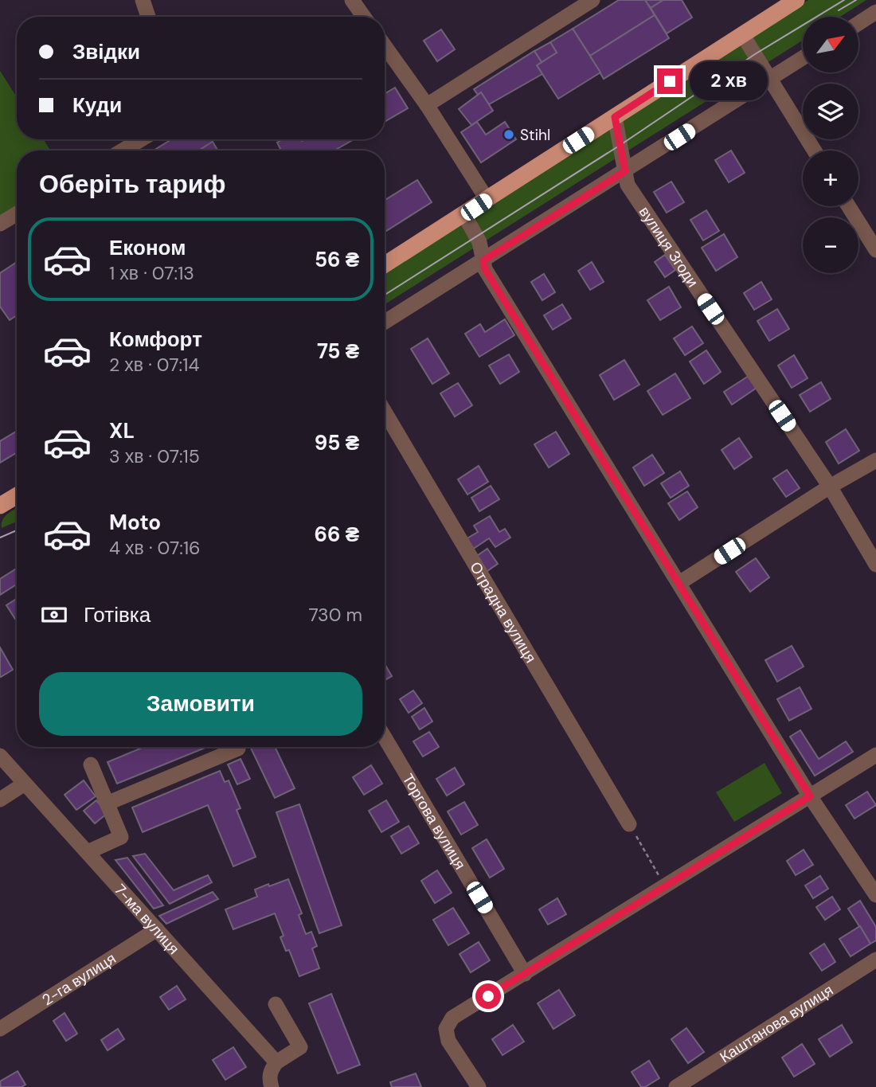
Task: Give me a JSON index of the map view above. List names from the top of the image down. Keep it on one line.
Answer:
{"streets":{"street":["вулиця Згоди","Отрадна вулиця","Торгова вулиця","7-ма вулиця","2-га вулиця","Каштанова вулиця"]},"crossings":[["7-ма вулиця","2-га вулиця"]],"places":["Stihl"],"north":"top right","page":{"map_buttons":["+","−"],"banner":["Звідки","Куди"],"bubble":"2 хв","heading":"Оберіть тариф","list":[{"name":"Економ","note":"1 хв · 07:13","value":"56 ₴"},{"name":"Комфорт","note":"2 хв · 07:14","value":"75 ₴"},{"name":"XL","note":"3 хв · 07:15","value":"95 ₴"},{"name":"Moto","note":"4 хв · 07:16","value":"66 ₴"}],"pay":["Готівка","730 m"],"buttons":"Замовити"}}
